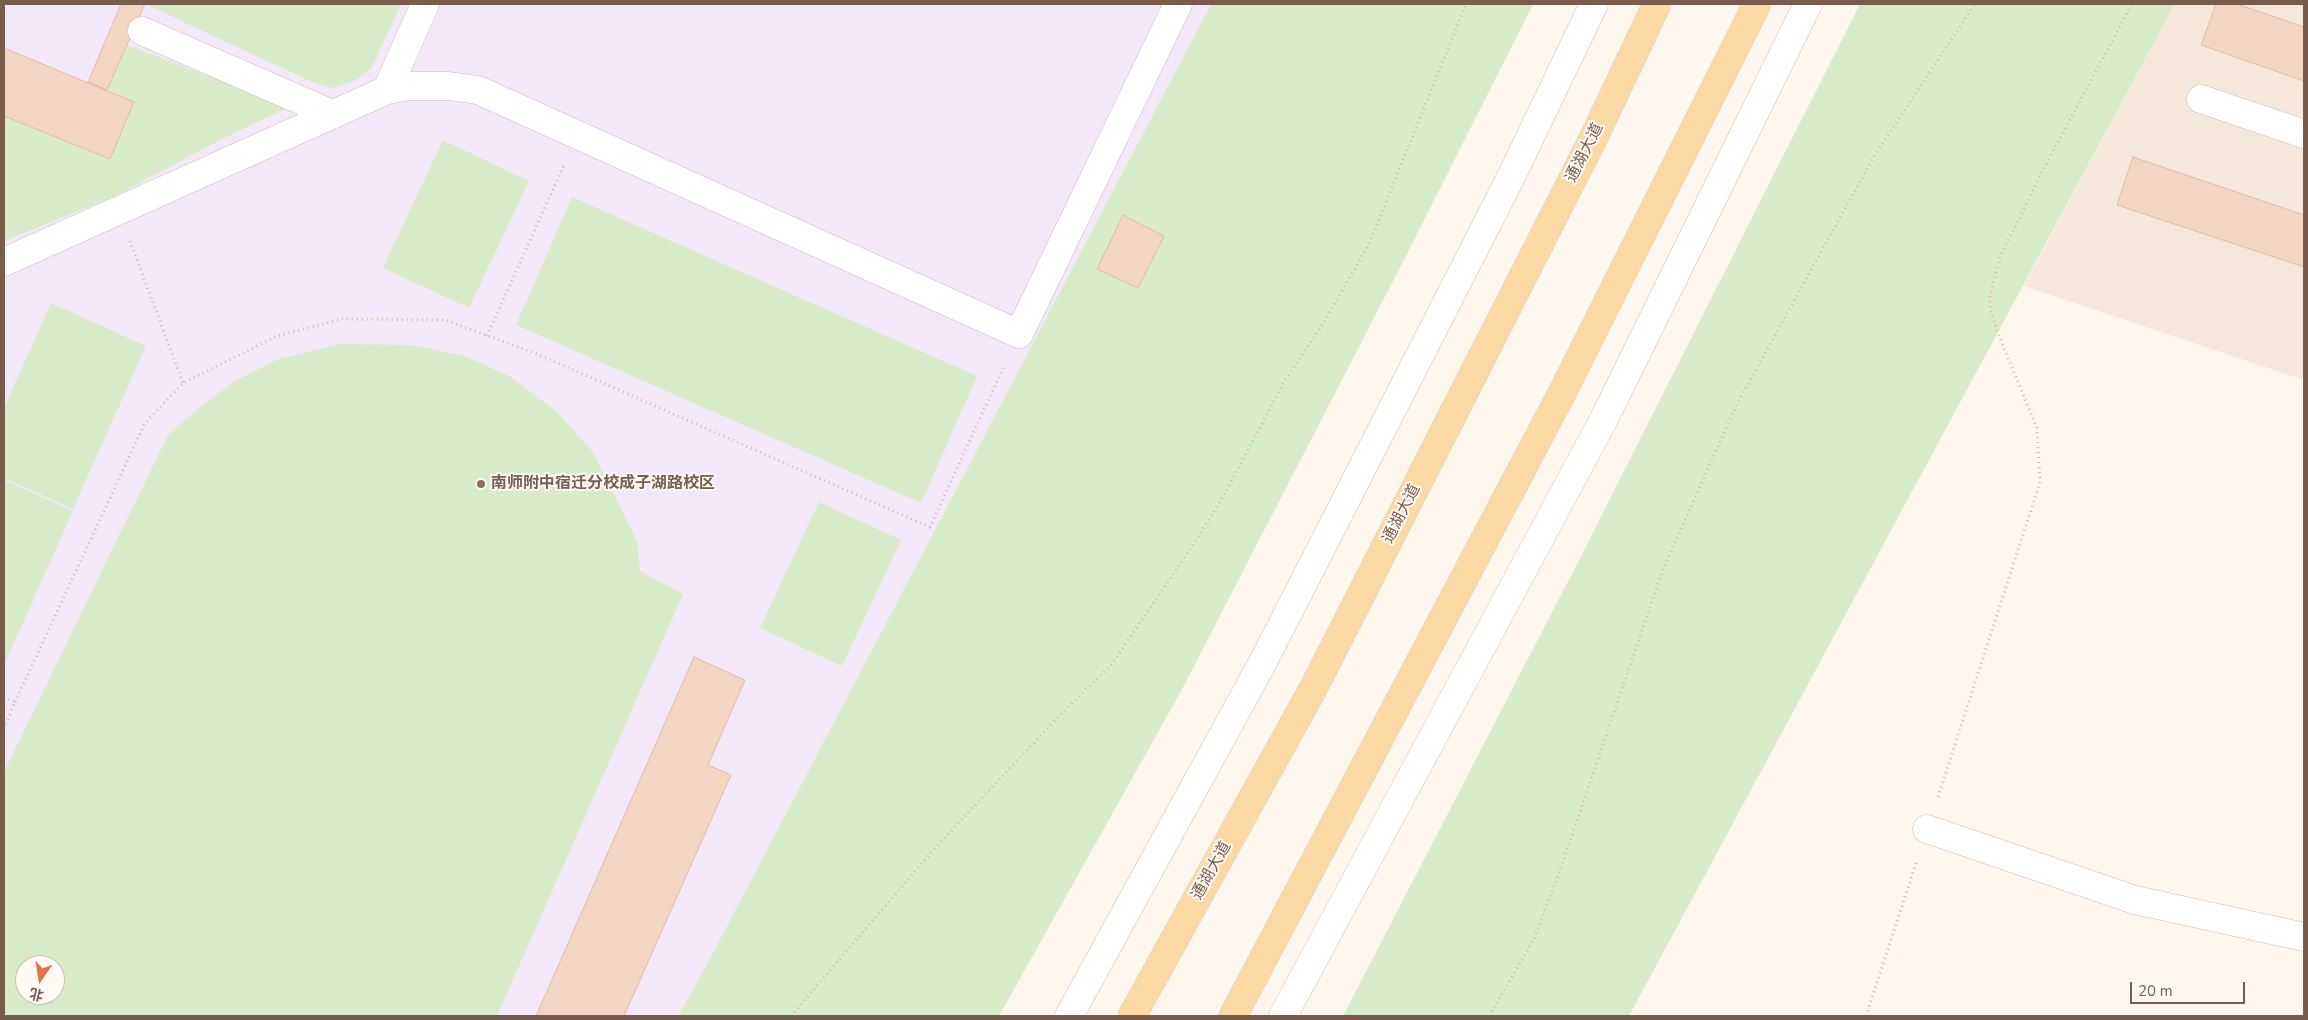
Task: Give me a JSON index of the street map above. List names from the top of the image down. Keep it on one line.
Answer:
{"streets":{"main road":["通湖大道"]},"places":["南师附中宿迁分校成子湖路校区"],"scale_bar":"20 m","north":"bottom"}
